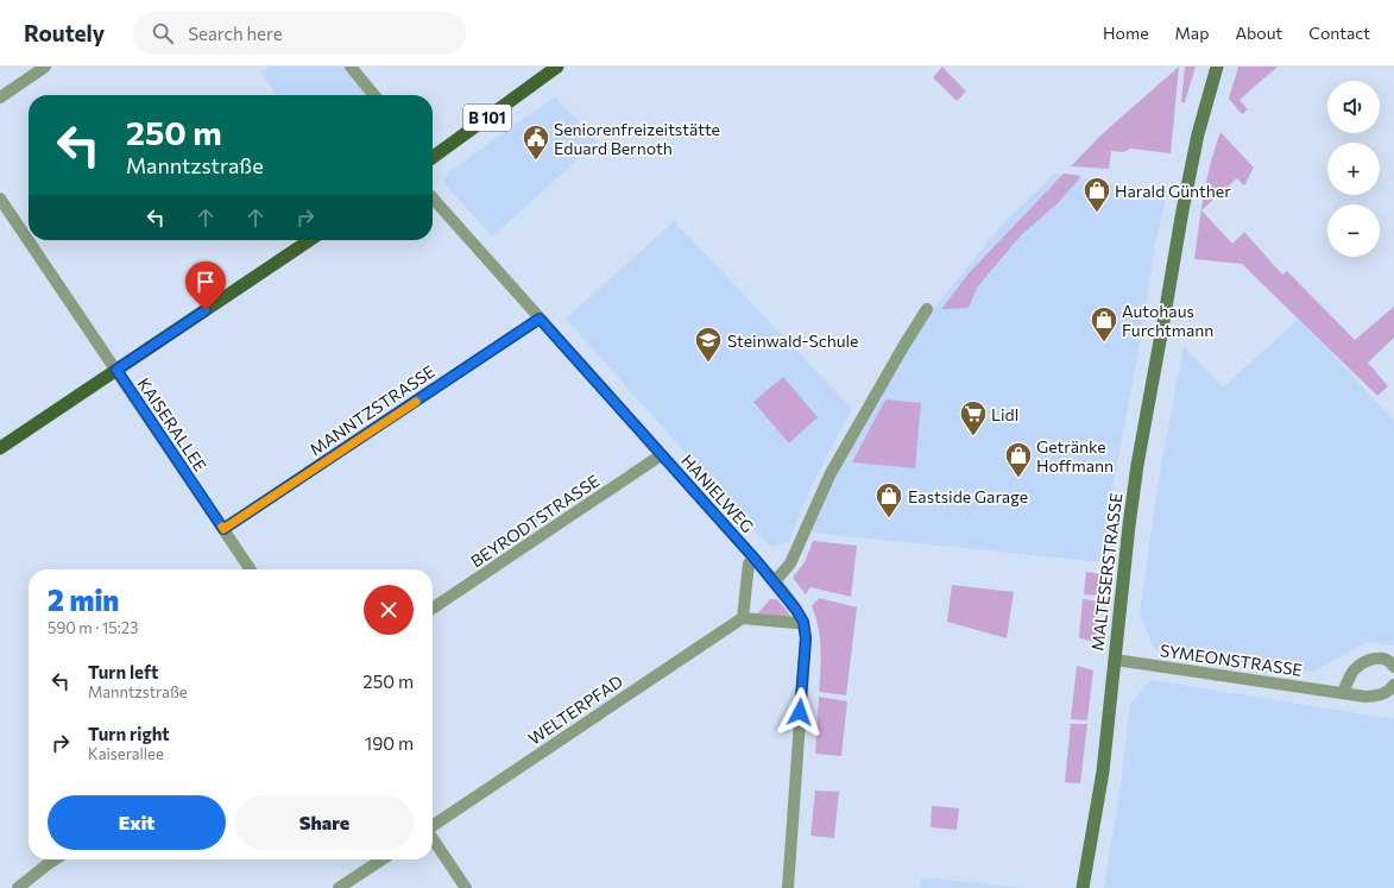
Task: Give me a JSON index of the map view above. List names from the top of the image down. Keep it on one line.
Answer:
{"streets":{"main road":["B 101","MALTESERSTRASSE"],"street":["MANNTZSTRASSE","KAISERALLEE","HANIELWEG","BEYRODTSTRASSE","SYMEONSTRASSE","WELTERPFAD"]},"crossings":[["MANNTZSTRASSE","KAISERALLEE"],["MANNTZSTRASSE","HANIELWEG"],["HANIELWEG","BEYRODTSTRASSE"],["MALTESERSTRASSE","SYMEONSTRASSE"]],"places":{"public building":["Seniorenfreizeitstätte Eduard Bernoth"],"shop":["Harald Günther","Autohaus Furchtmann","Getränke Hoffmann","Eastside Garage"],"school or university":["Steinwald-Schule"],"supermarket":["Lidl"]},"page":{"header":"Routely","search":"Search here","nav":["Home","Map","About","Contact"],"map_buttons":["+","−"],"turn":["250 m","Manntzstraße"],"heading":["2 min","590 m · 15:23"],"list":[{"name":"Turn left","note":"Manntzstraße","value":"250 m"},{"name":"Turn right","note":"Kaiserallee","value":"190 m"}],"buttons":["Exit","Share"]}}
